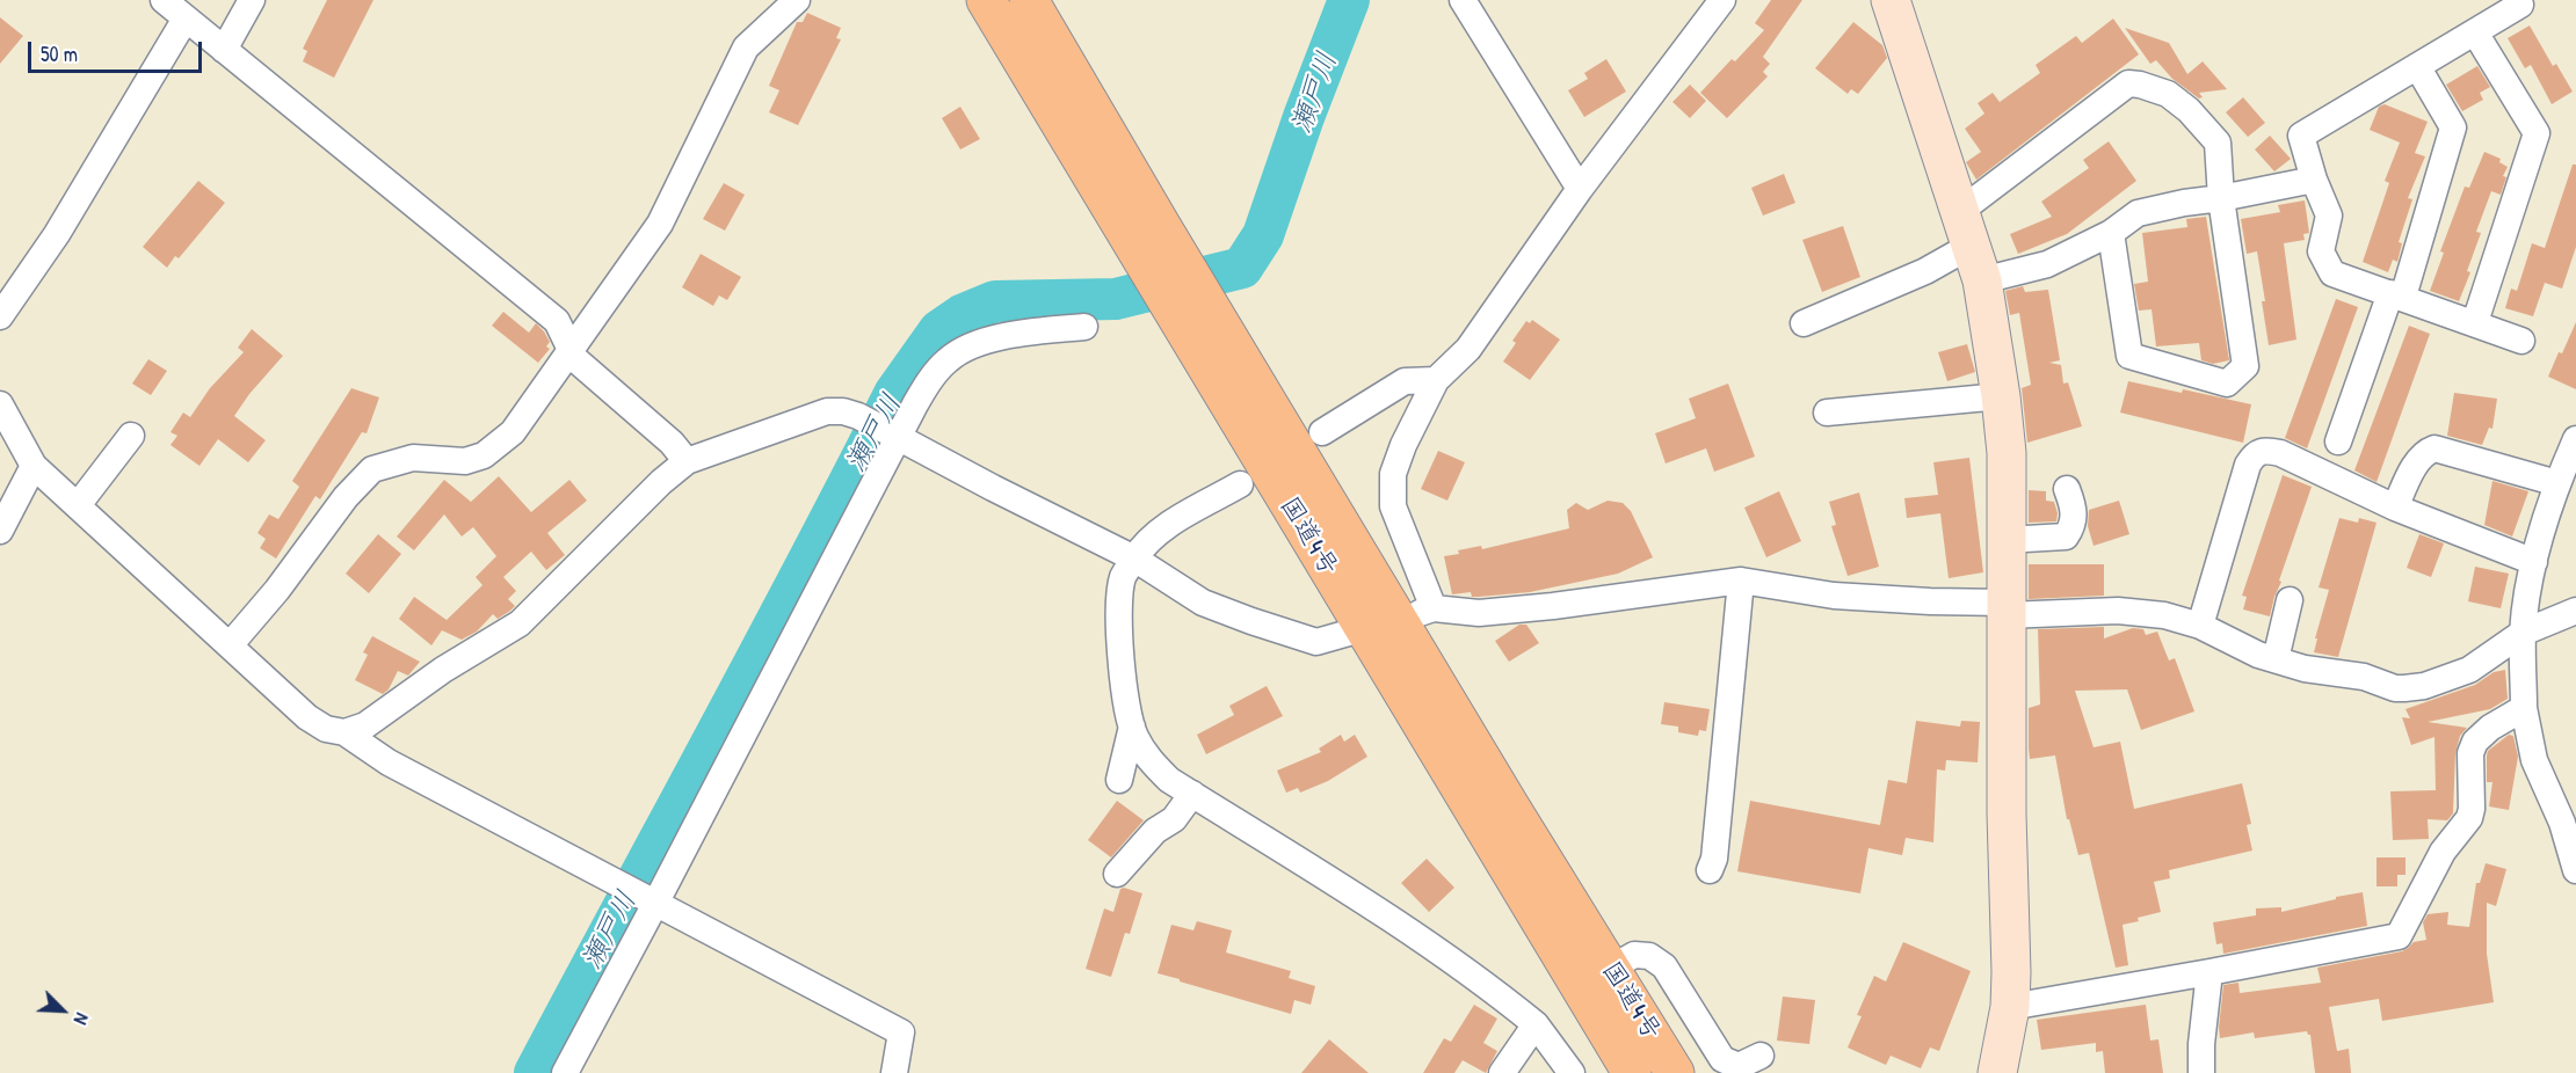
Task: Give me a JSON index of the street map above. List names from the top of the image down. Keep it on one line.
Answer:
{"streets":{"highway":["国道4号"]},"water":["瀬戸川"],"scale_bar":"50 m","north":"bottom right"}
